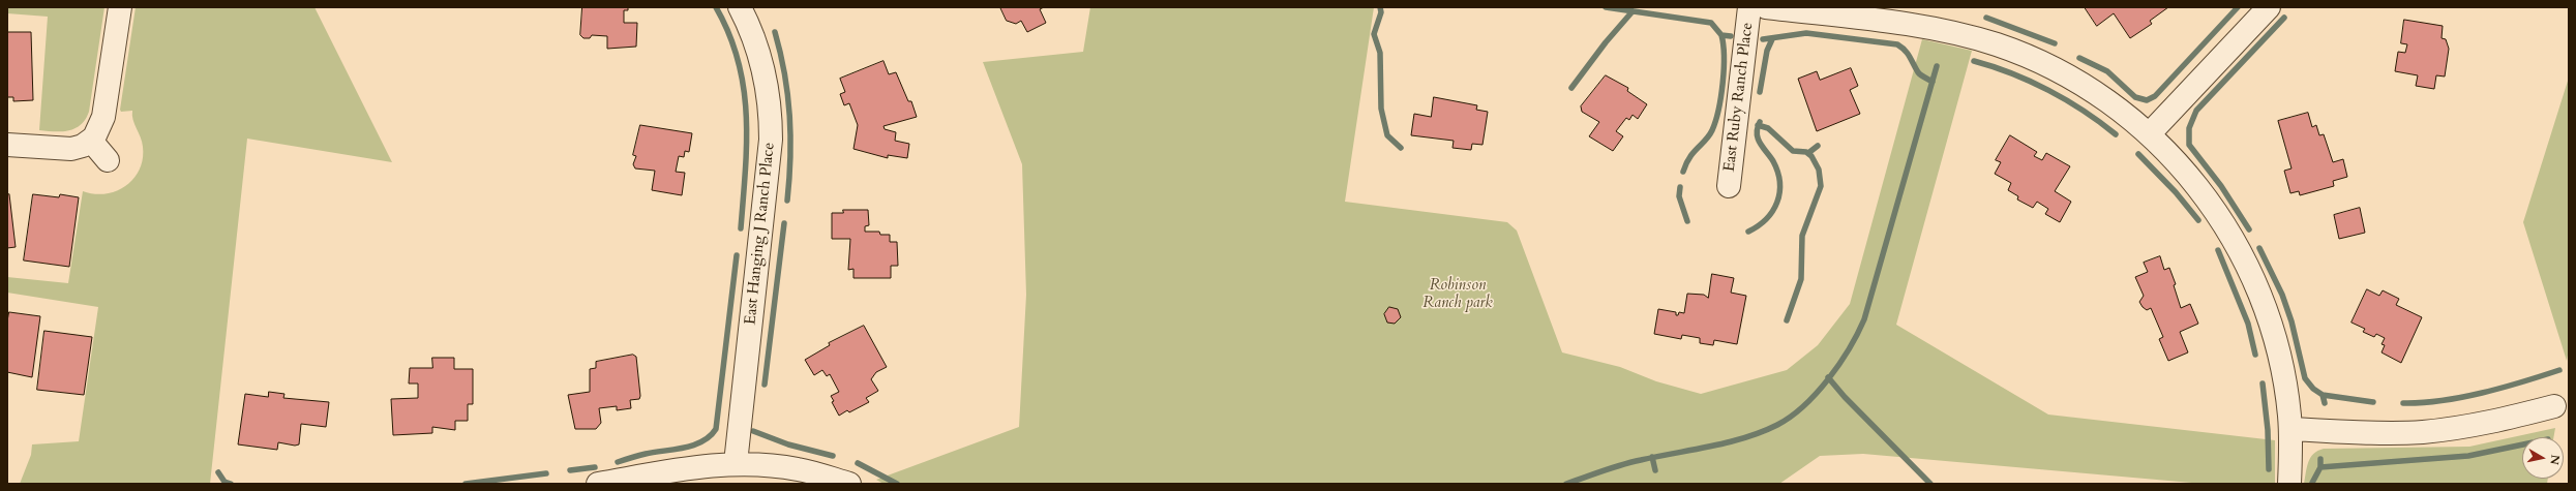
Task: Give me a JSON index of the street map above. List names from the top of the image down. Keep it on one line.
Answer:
{"streets":{"street":["East Ruby Ranch Place","East Hanging J Ranch Place"]},"parks":["Robinson Ranch park"],"north":"right"}
